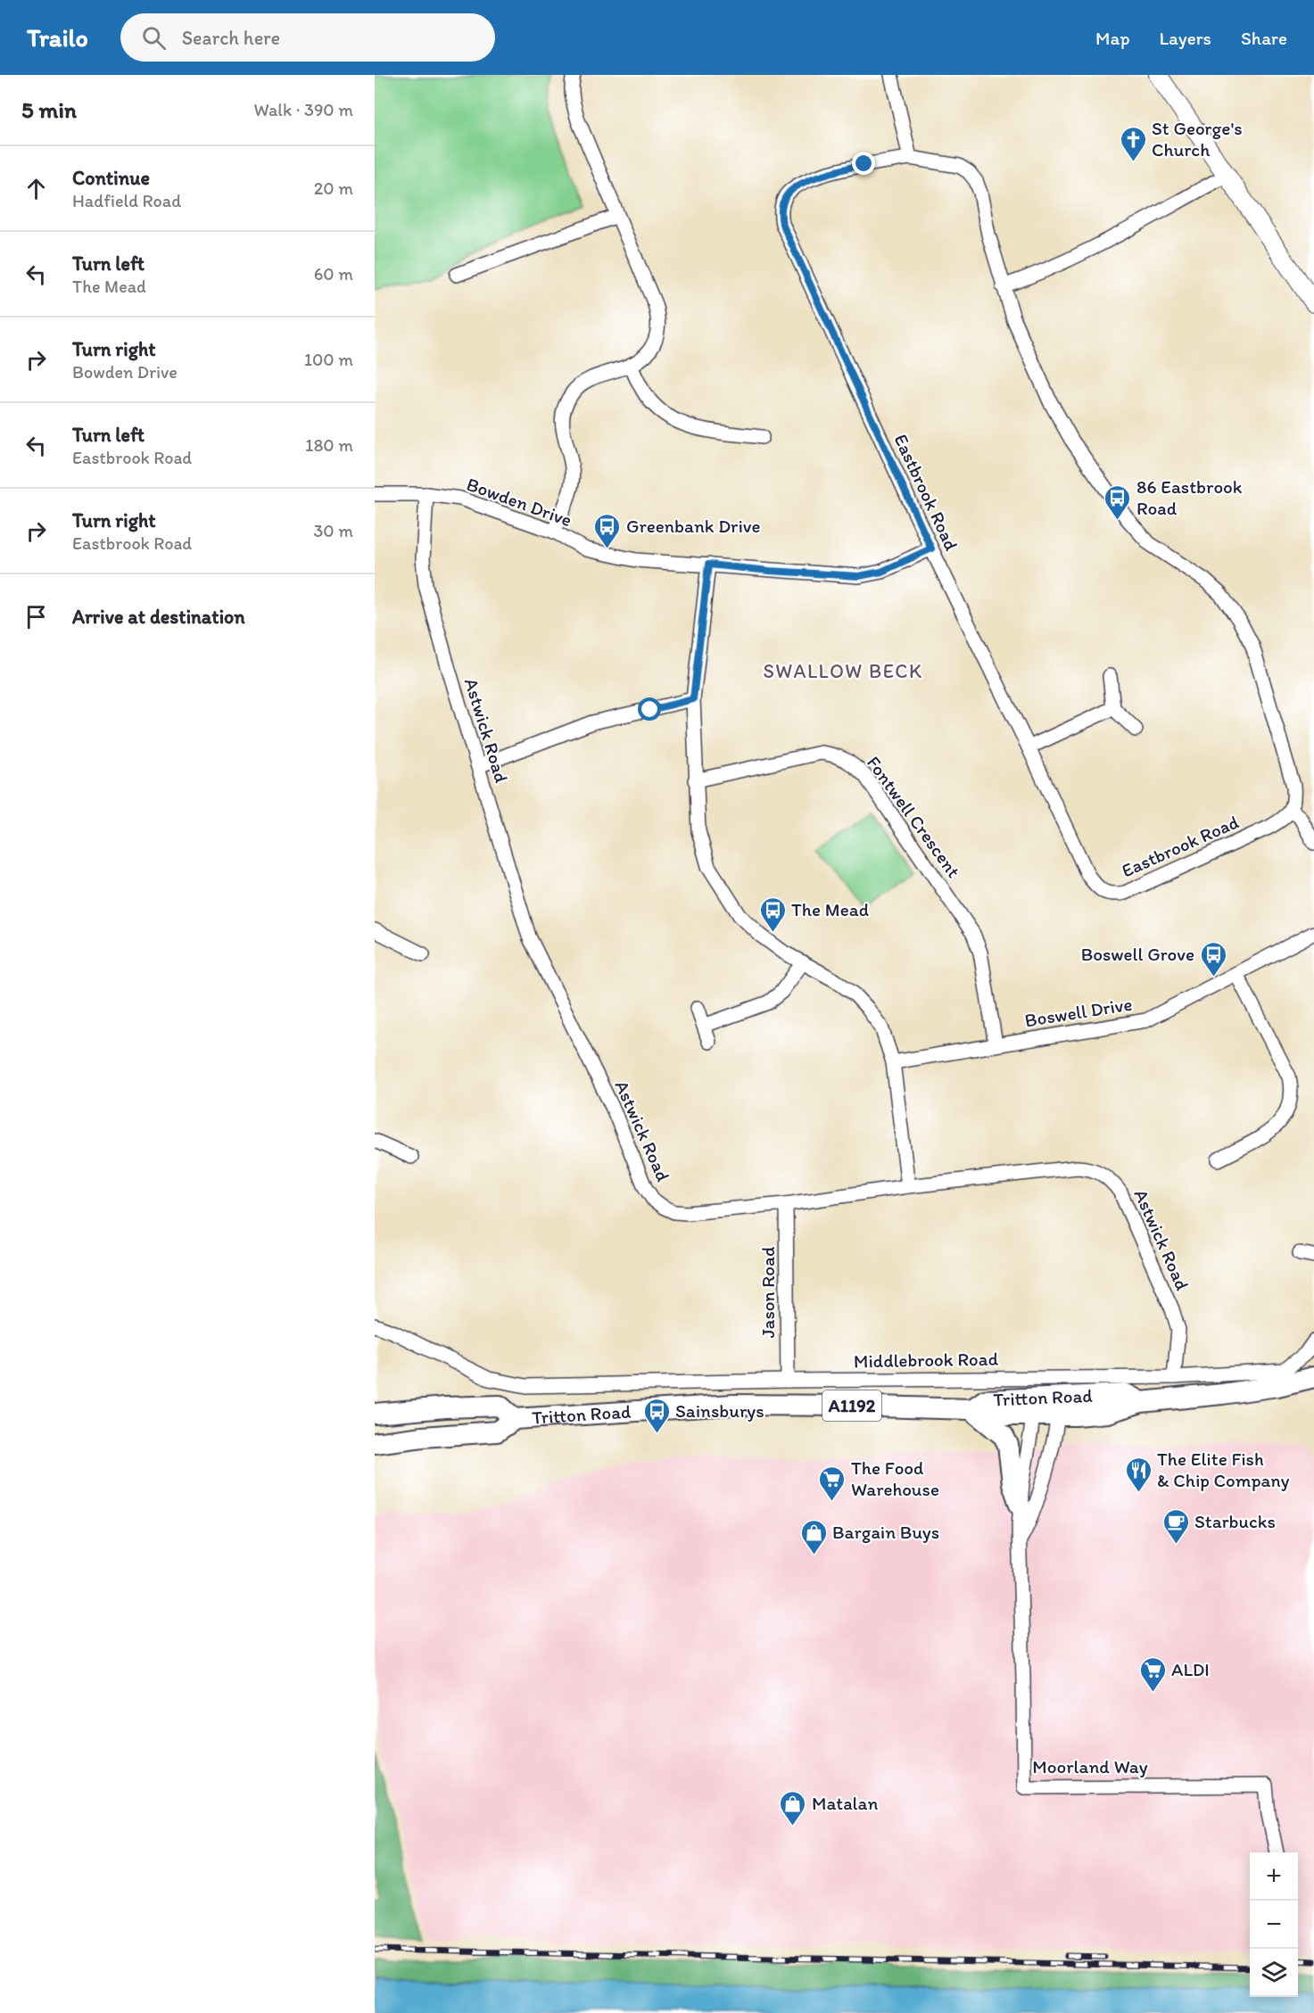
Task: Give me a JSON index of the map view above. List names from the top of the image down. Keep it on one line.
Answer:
{"streets":{"main road":["Tritton Road","A1192"],"street":["Eastbrook Road","Bowden Drive","Astwick Road","Fontwell Crescent","Boswell Drive","Jason Road","Middlebrook Road","Moorland Way"]},"crossings":[["Eastbrook Road","Bowden Drive"],["Bowden Drive","Astwick Road"],["Astwick Road","Jason Road"],["Astwick Road","Middlebrook Road"],["Fontwell Crescent","Boswell Drive"],["Jason Road","Middlebrook Road"],["Tritton Road","Moorland Way"]],"districts":["SWALLOW BECK"],"places":{"church":["St George's Church"],"bus stop":["86 Eastbrook Road","Greenbank Drive","The Mead","Boswell Grove","Sainsburys"],"restaurant":["The Elite Fish & Chip Company"],"supermarket":["The Food Warehouse","ALDI"],"cafe":["Starbucks"],"shop":["Bargain Buys","Matalan"]},"page":{"header":"Trailo","search":"Search here","nav":["Map","Layers","Share"],"heading":["5 min","Walk · 390 m"],"list":[["Continue","Hadfield Road","20 m"],["Turn left","The Mead","60 m"],["Turn right","Bowden Drive","100 m"],["Turn left","Eastbrook Road","180 m"],["Turn right","Eastbrook Road","30 m"],"Arrive at destination"],"map_buttons":["+","−"]}}
